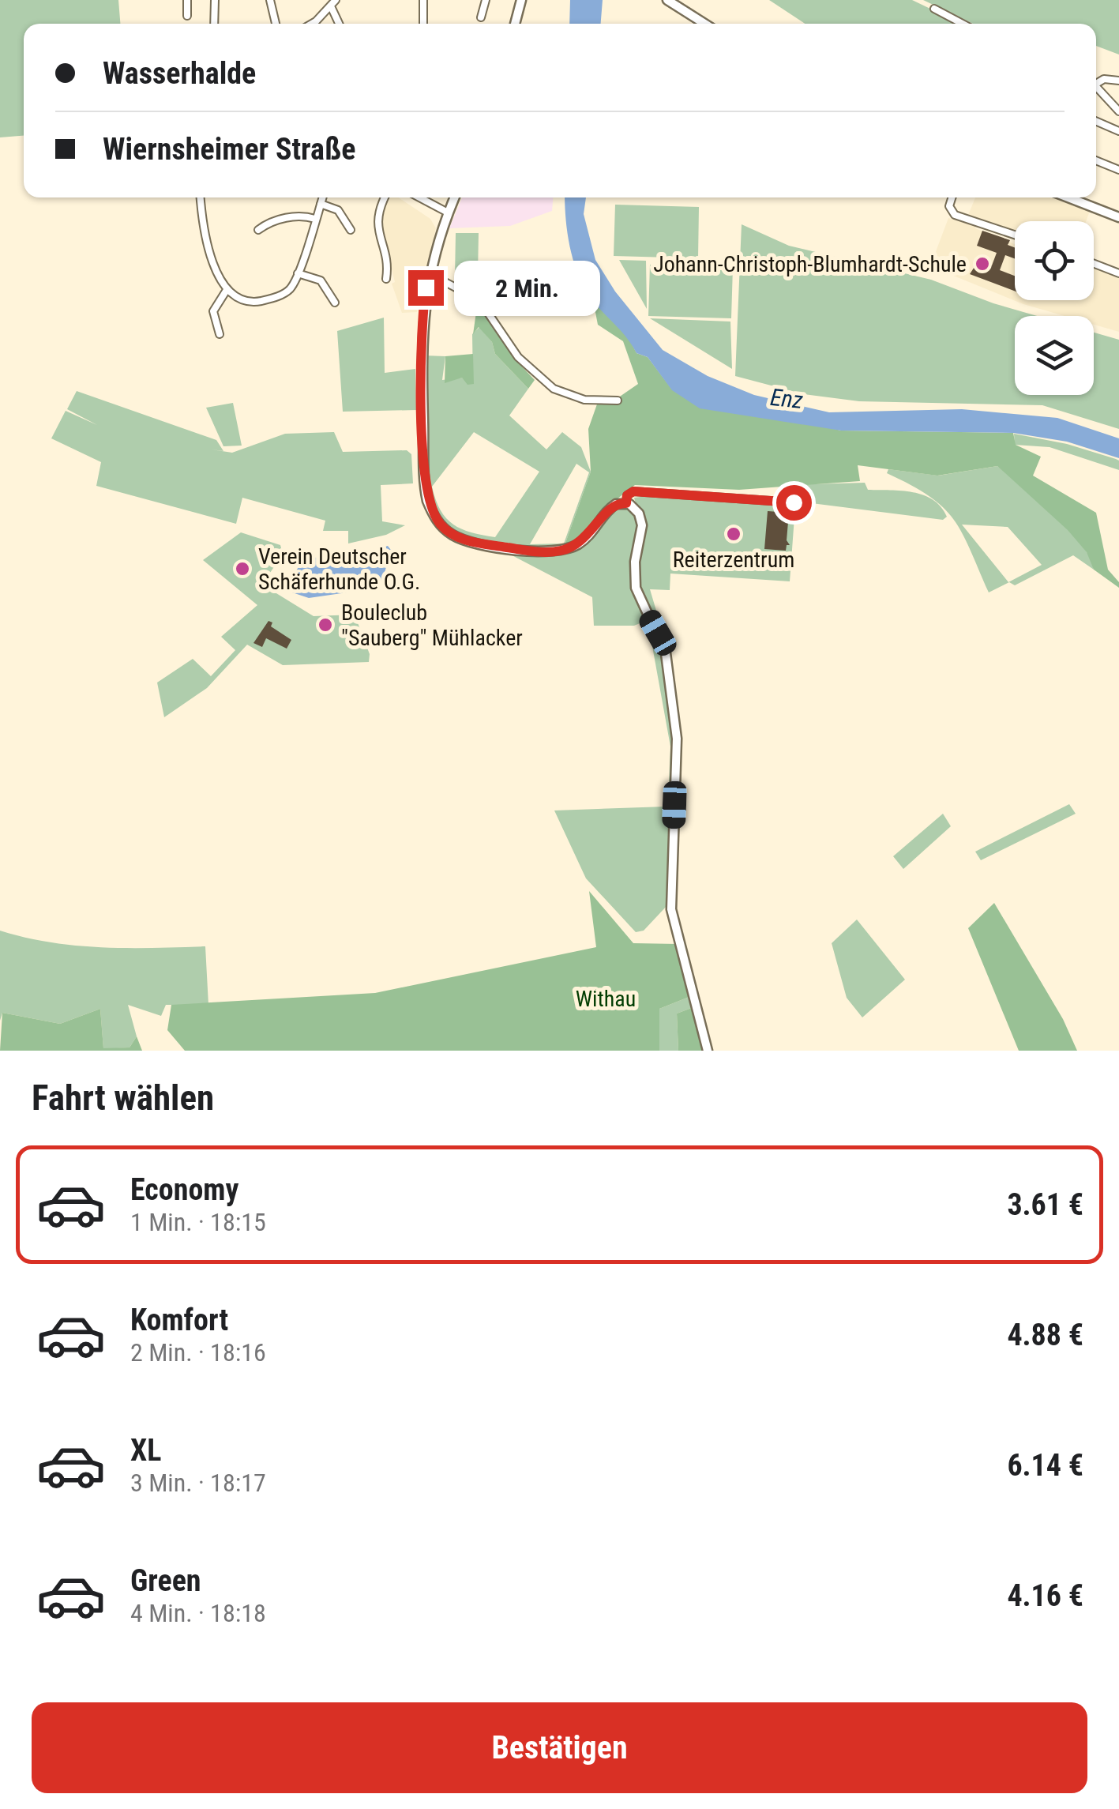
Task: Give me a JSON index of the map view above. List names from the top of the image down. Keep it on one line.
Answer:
{"water":["Enz"],"parks":["Withau"],"places":["Johann-Christoph-Blumhardt-Schule","Reiterzentrum","Verein Deutscher Schäferhunde O.G.","Bouleclub \"Sauberg\" Mühlacker"],"page":{"banner":["Wasserhalde","Wiernsheimer Straße"],"bubble":"2 Min.","heading":"Fahrt wählen","list":[{"name":"Economy","note":"1 Min. · 18:15","value":"3.61 €"},{"name":"Komfort","note":"2 Min. · 18:16","value":"4.88 €"},{"name":"XL","note":"3 Min. · 18:17","value":"6.14 €"},{"name":"Green","note":"4 Min. · 18:18","value":"4.16 €"}],"buttons":"Bestätigen"}}
